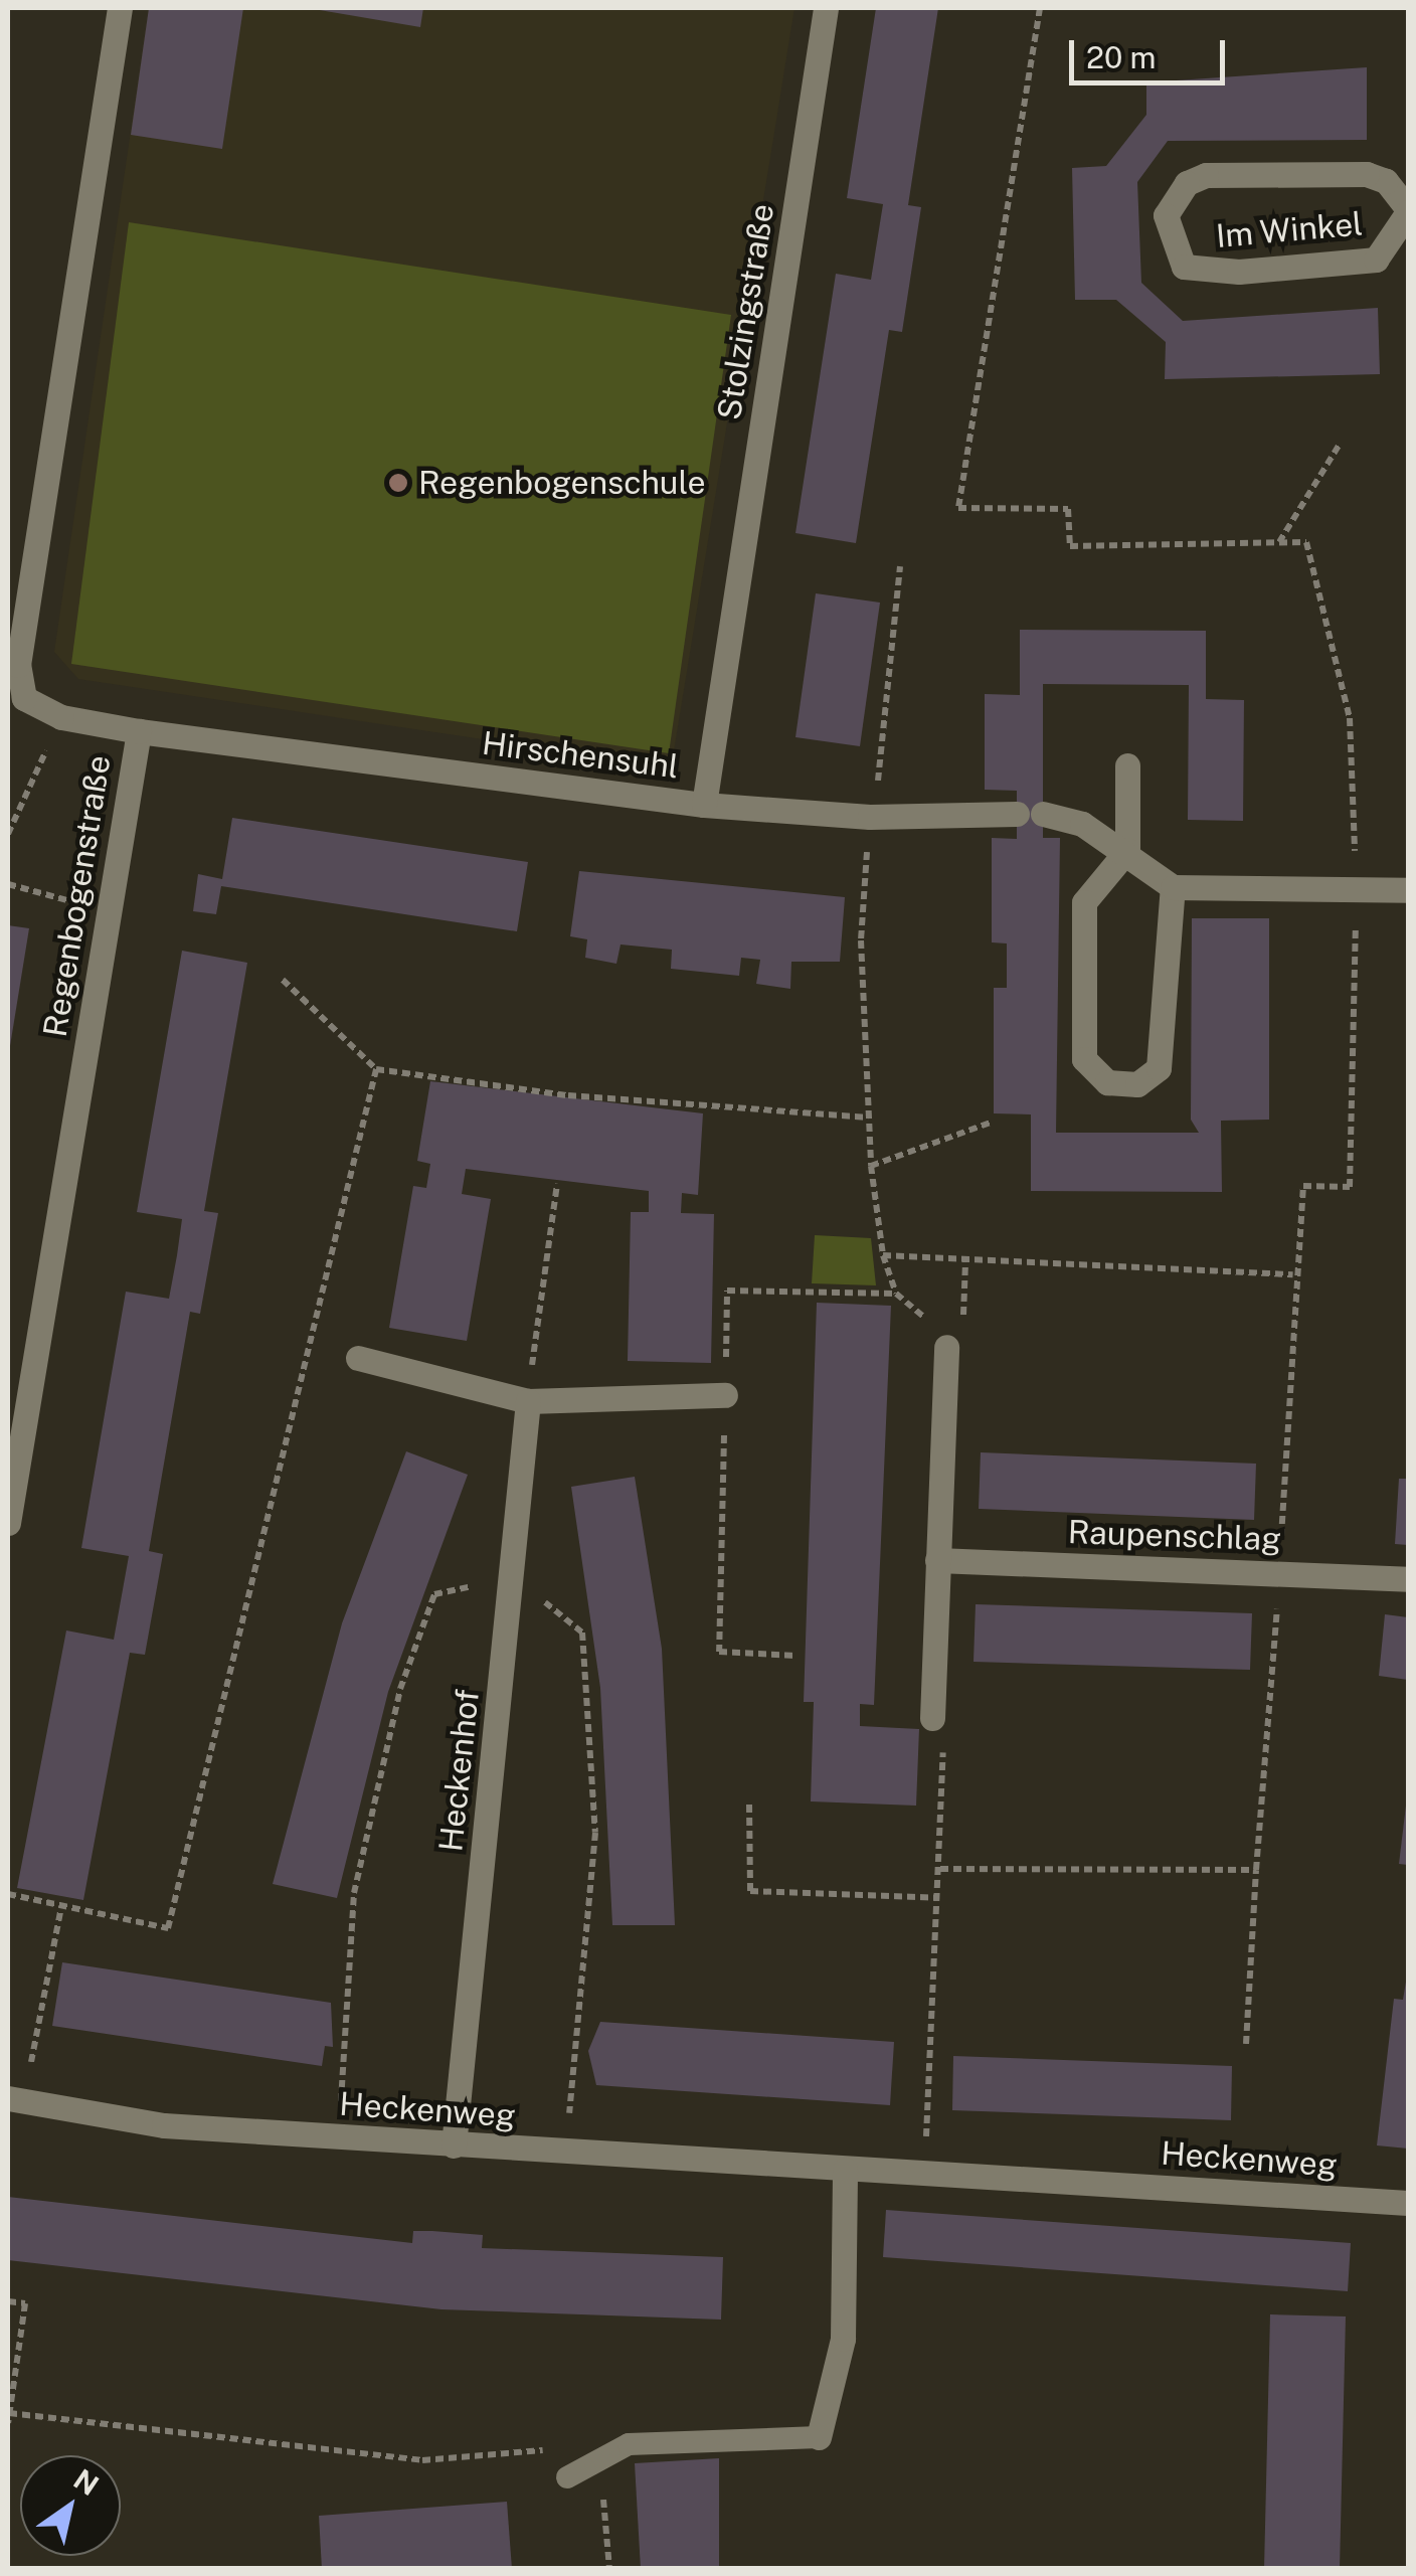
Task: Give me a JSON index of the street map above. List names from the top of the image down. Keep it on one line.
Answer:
{"streets":{"street":["Im Winkel","Stolzingstraße","Hirschensuhl","Regenbogenstraße","Raupenschlag","Heckenhof","Heckenweg"]},"crossings":[["Stolzingstraße","Hirschensuhl"],["Hirschensuhl","Regenbogenstraße"],["Heckenhof","Heckenweg"]],"places":["Regenbogenschule"],"scale_bar":"20 m","north":"top right"}
